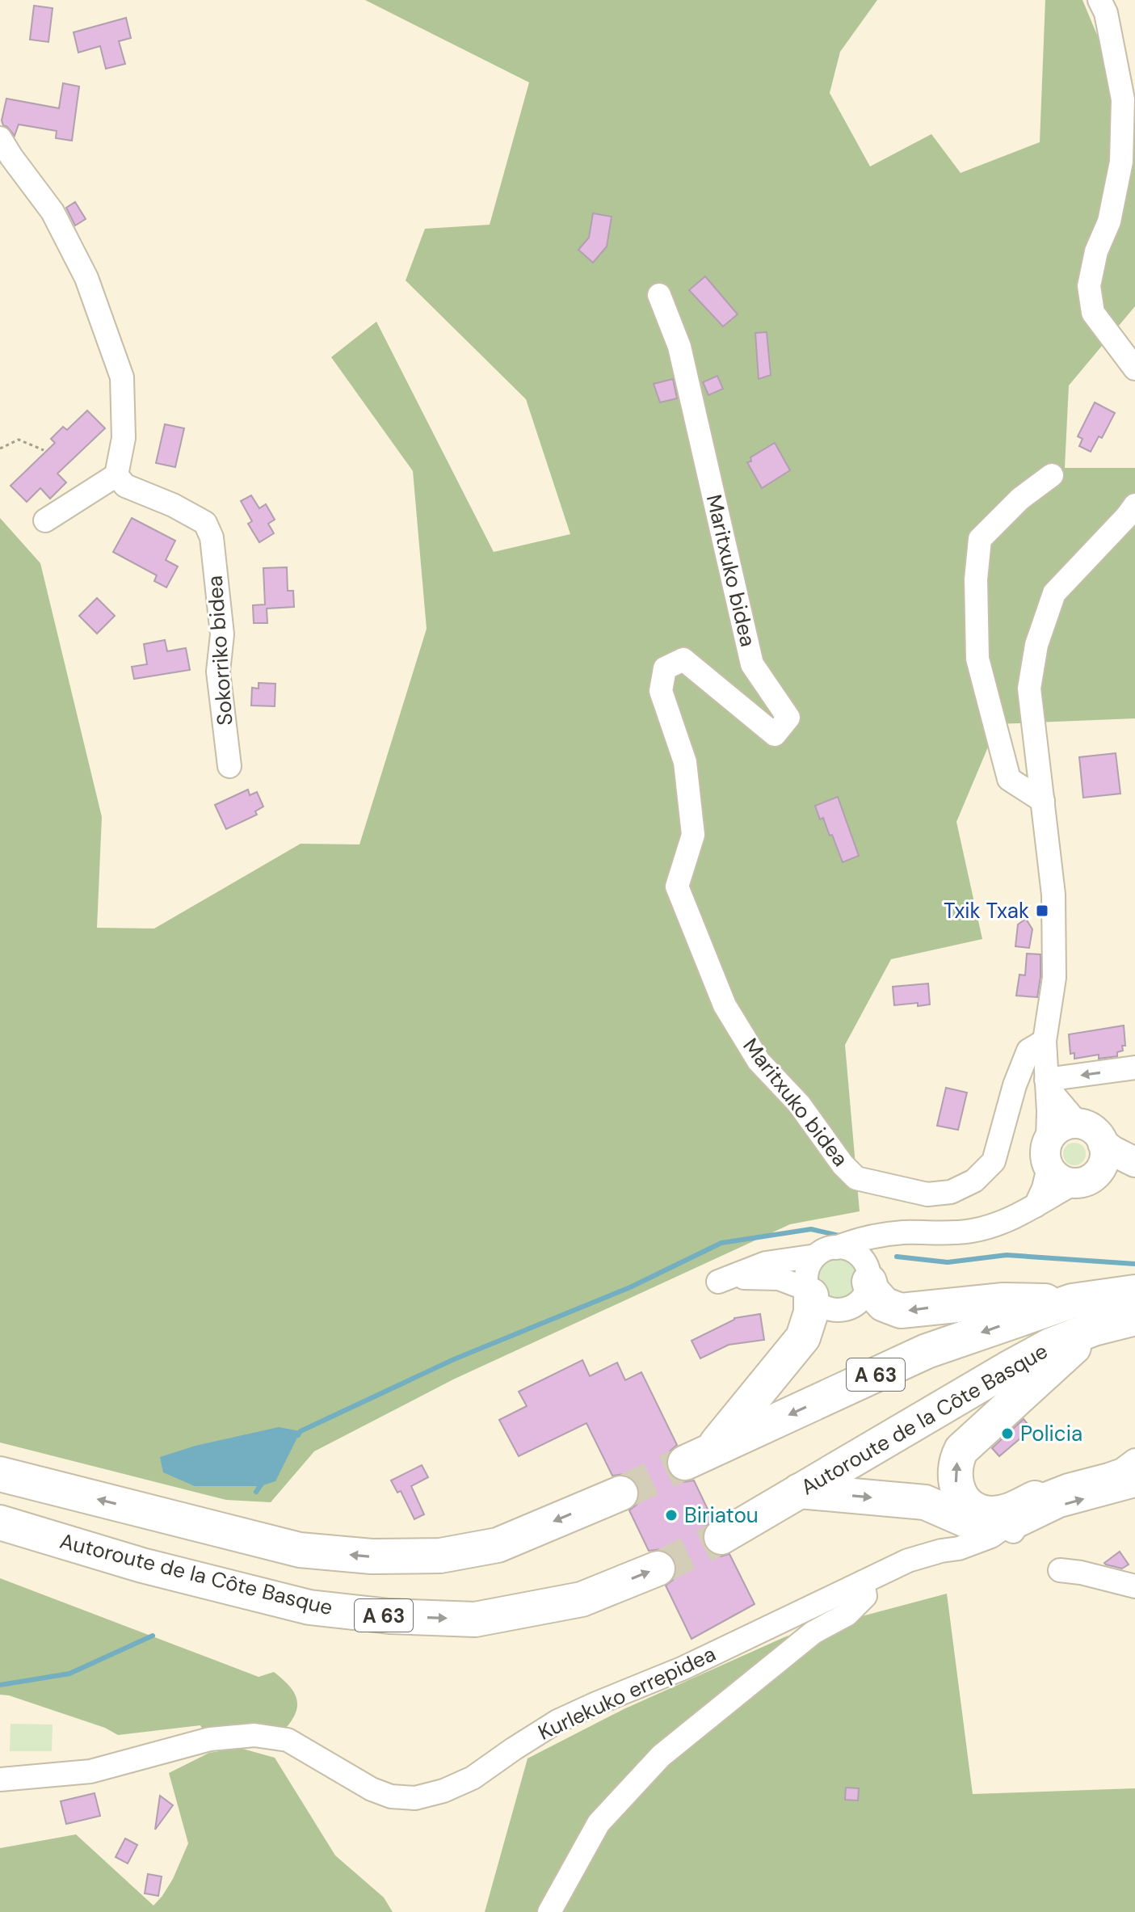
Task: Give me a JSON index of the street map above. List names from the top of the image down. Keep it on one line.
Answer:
{"streets":{"highway":["A 63","Autoroute de la Côte Basque"],"street":["Maritxuko bidea","Sokorriko bidea","Kurlekuko errepidea"]},"places":{"transit":["Txik Txak"],"other":["Policia","Biriatou"]}}
